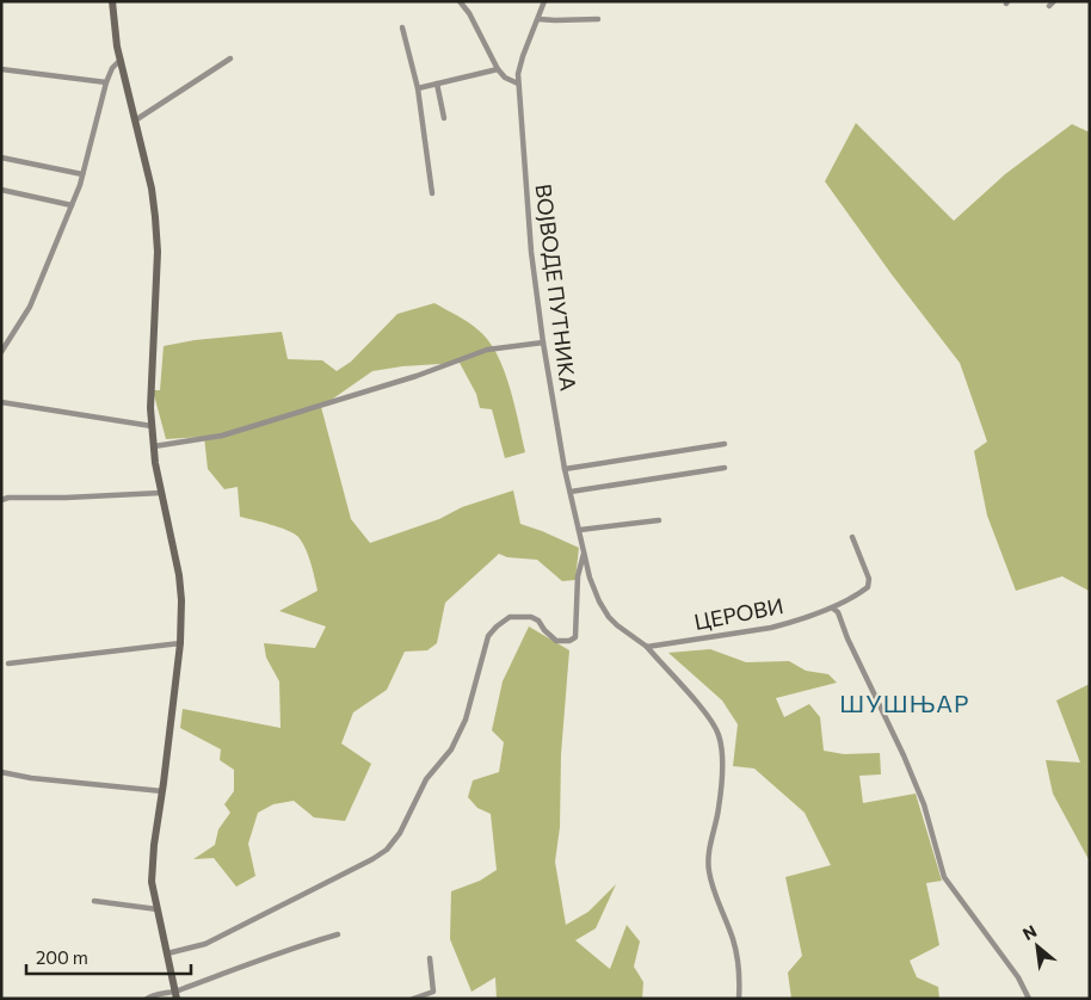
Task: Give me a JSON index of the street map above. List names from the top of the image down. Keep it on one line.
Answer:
{"streets":{"street":["ВОЈВОДЕ ПУТНИКА","ЦЕРОВИ"]},"crossings":[["ВОЈВОДЕ ПУТНИКА","ЦЕРОВИ"]],"districts":["ШУШЊАР"],"scale_bar":"200 m","north":"top left"}
